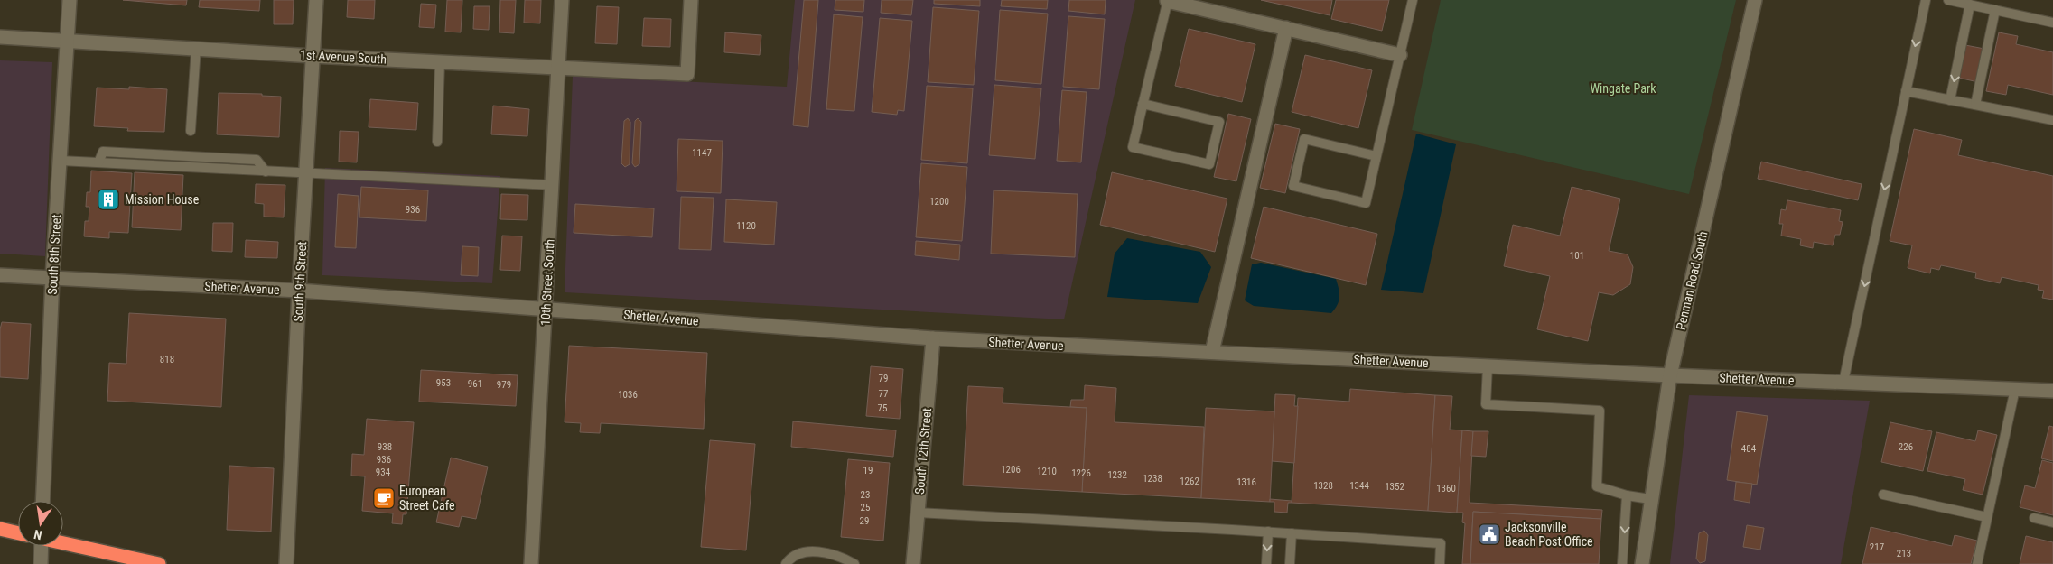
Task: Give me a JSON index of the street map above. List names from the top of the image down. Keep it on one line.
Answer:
{"streets":{"street":["1st Avenue South","South 8th Street","Penman Road South","South 9th Street","10th Street South","Shetter Avenue","South 12th Street"]},"crossings":[["1st Avenue South","South 8th Street"],["1st Avenue South","South 9th Street"],["1st Avenue South","10th Street South"],["South 8th Street","Shetter Avenue"],["Penman Road South","Shetter Avenue"],["South 9th Street","Shetter Avenue"],["10th Street South","Shetter Avenue"],["Shetter Avenue","South 12th Street"]],"parks":["Wingate Park"],"places":{"building":["Mission House"],"cafe":["European Street Cafe"],"public building":["Jacksonville Beach Post Office"]},"house_numbers":["1147","1200","936","1120","101","818","79","953","961","979","77","1036","75","938","226","484","936","1206","19","1210","934","1226","1232","1238","1262","1316","1328","1344","1352","1360","23","25","29","217","213"],"north":"bottom"}
